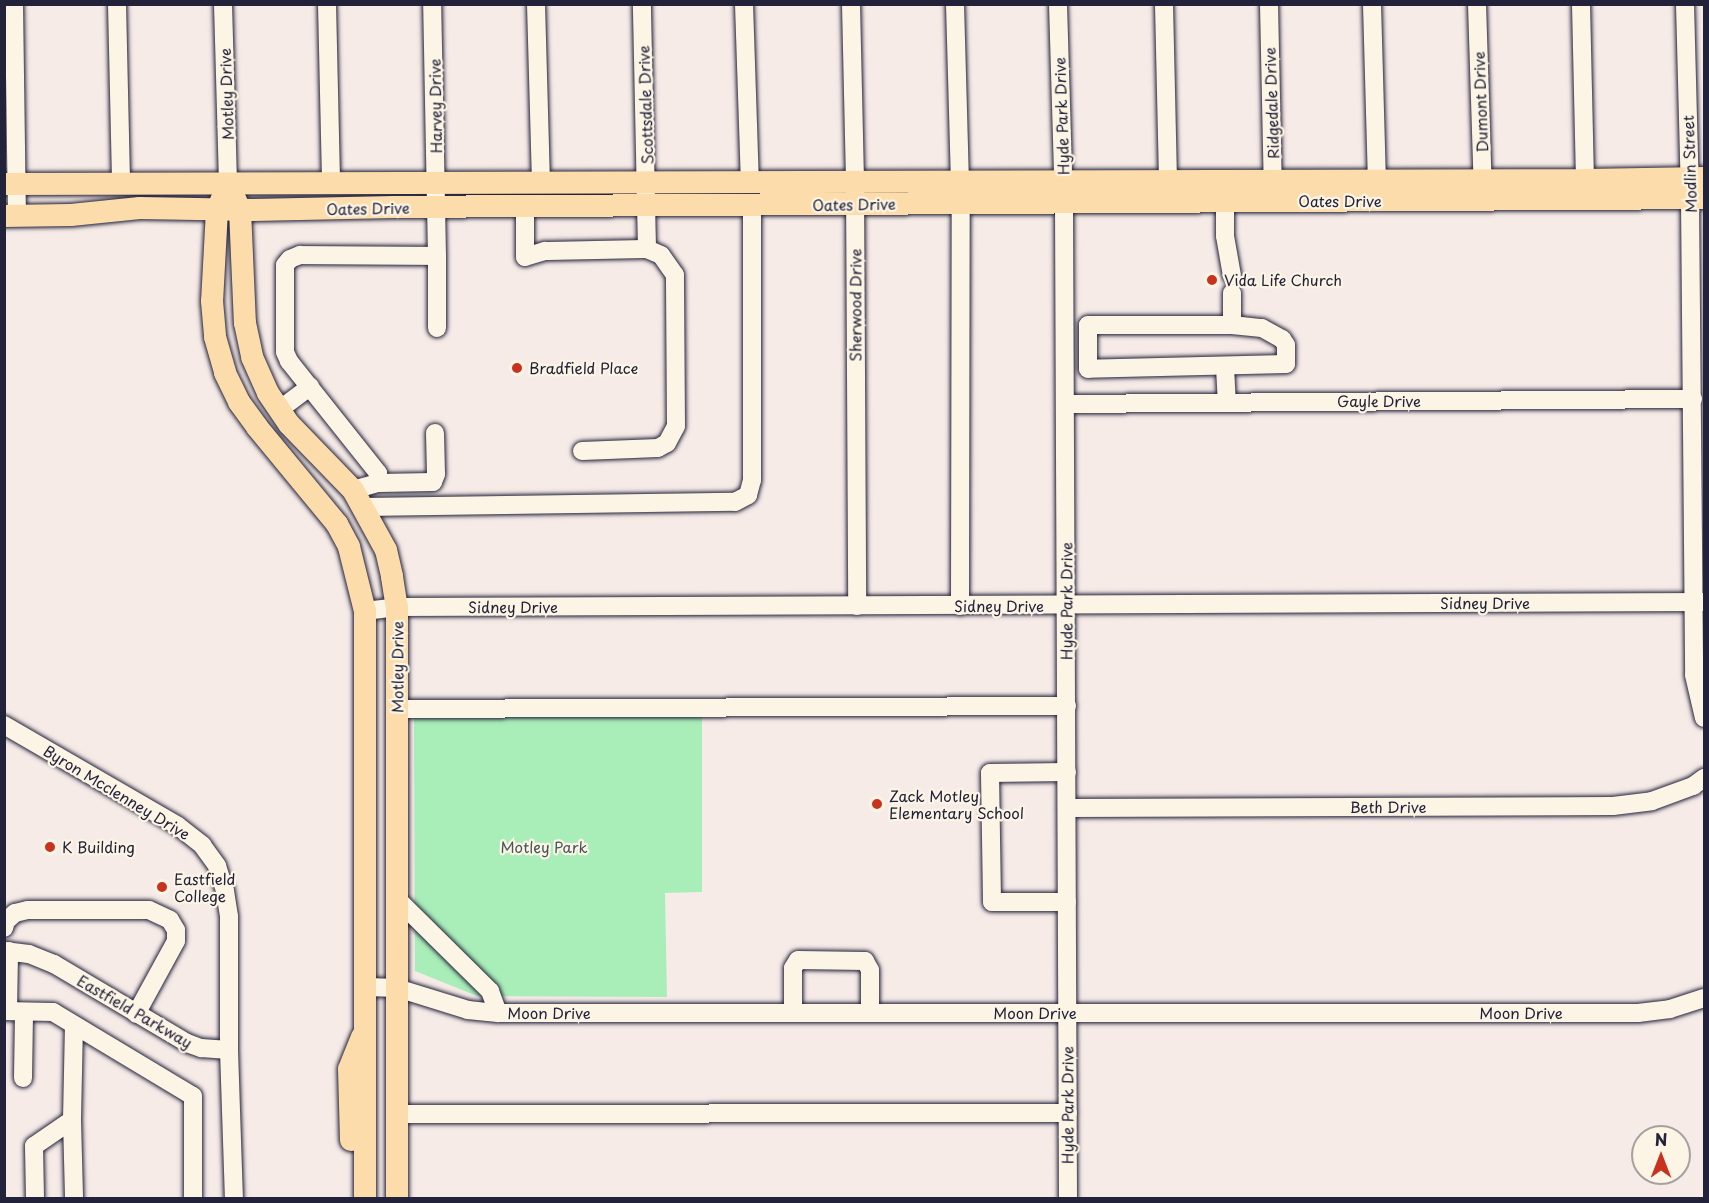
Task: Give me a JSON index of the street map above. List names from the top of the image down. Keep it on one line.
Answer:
{"streets":{"main road":["Motley Drive","Oates Drive"],"street":["Dumont Drive","Ridgedale Drive","Scottsdale Drive","Harvey Drive","Hyde Park Drive","Modlin Street","Sherwood Drive","Gayle Drive","Sidney Drive","Byron Mcclenney Drive","Beth Drive","Eastfield Parkway","Moon Drive"]},"crossings":[["Motley Drive","Oates Drive"],["Motley Drive","Sidney Drive"],["Motley Drive","Moon Drive"],["Dumont Drive","Oates Drive"],["Ridgedale Drive","Oates Drive"],["Scottsdale Drive","Oates Drive"],["Harvey Drive","Oates Drive"],["Hyde Park Drive","Oates Drive"],["Hyde Park Drive","Gayle Drive"],["Hyde Park Drive","Sidney Drive"],["Hyde Park Drive","Beth Drive"],["Hyde Park Drive","Moon Drive"],["Modlin Street","Oates Drive"],["Modlin Street","Gayle Drive"],["Modlin Street","Sidney Drive"],["Oates Drive","Sherwood Drive"],["Sherwood Drive","Sidney Drive"],["Byron Mcclenney Drive","Eastfield Parkway"]],"parks":["Motley Park"],"places":["Vida Life Church","Bradfield Place","Zack Motley Elementary School","K Building","Eastfield College"],"north":"top"}
